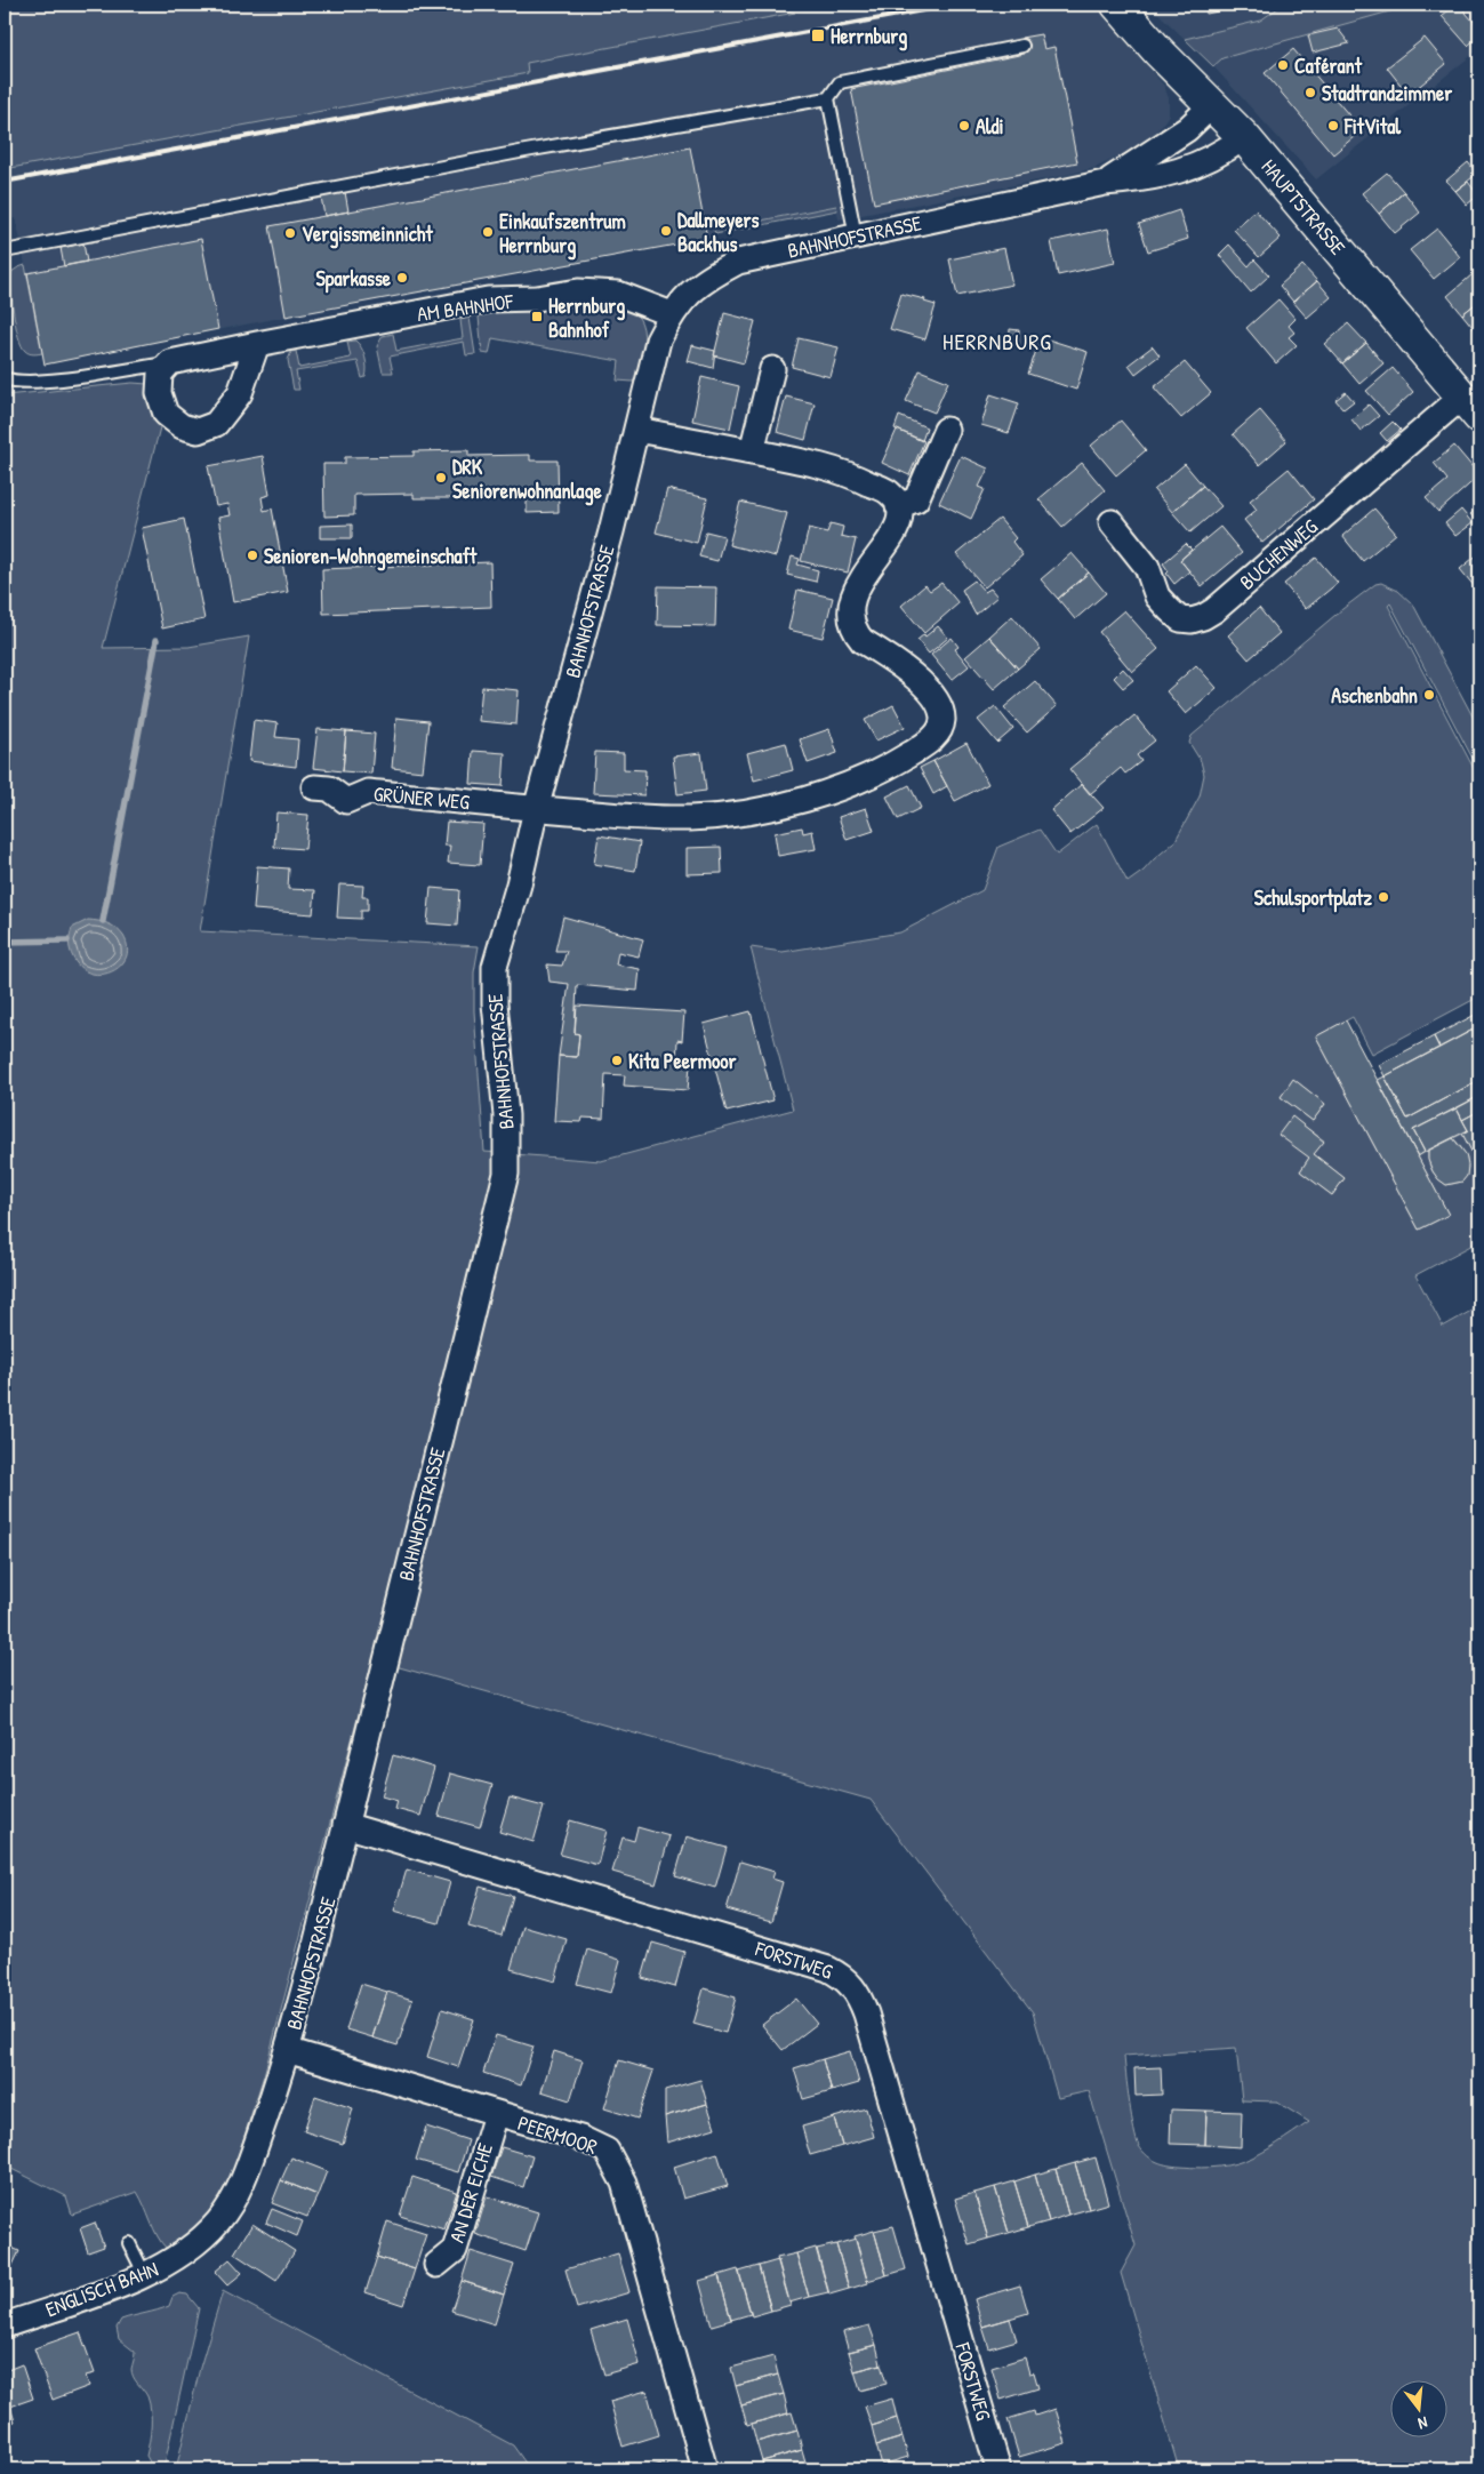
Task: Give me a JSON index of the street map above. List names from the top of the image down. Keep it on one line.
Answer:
{"streets":{"main road":["HAUPTSTRASSE"],"street":["BAHNHOFSTRASSE","AM BAHNHOF","BUCHENWEG","GRÜNER WEG","FORSTWEG","PEERMOOR","AN DER EICHE","ENGLISCH BAHN"]},"crossings":[["HAUPTSTRASSE","BAHNHOFSTRASSE"],["HAUPTSTRASSE","BUCHENWEG"],["BAHNHOFSTRASSE","AM BAHNHOF"],["BAHNHOFSTRASSE","GRÜNER WEG"],["BAHNHOFSTRASSE","FORSTWEG"],["BAHNHOFSTRASSE","PEERMOOR"],["BAHNHOFSTRASSE","ENGLISCH BAHN"],["PEERMOOR","AN DER EICHE"]],"districts":["HERRNBURG"],"places":{"transit":["Herrnburg","Herrnburg Bahnhof"],"other":["Caférant","Stadtrandzimmer","Aldi","FitVital","Dallmeyers Backhus","Einkaufszentrum Herrnburg","Vergissmeinnicht","Sparkasse","DRK Seniorenwohnanlage","Senioren-Wohngemeinschaft","Aschenbahn","Schulsportplatz","Kita Peermoor"]},"north":"bottom"}
